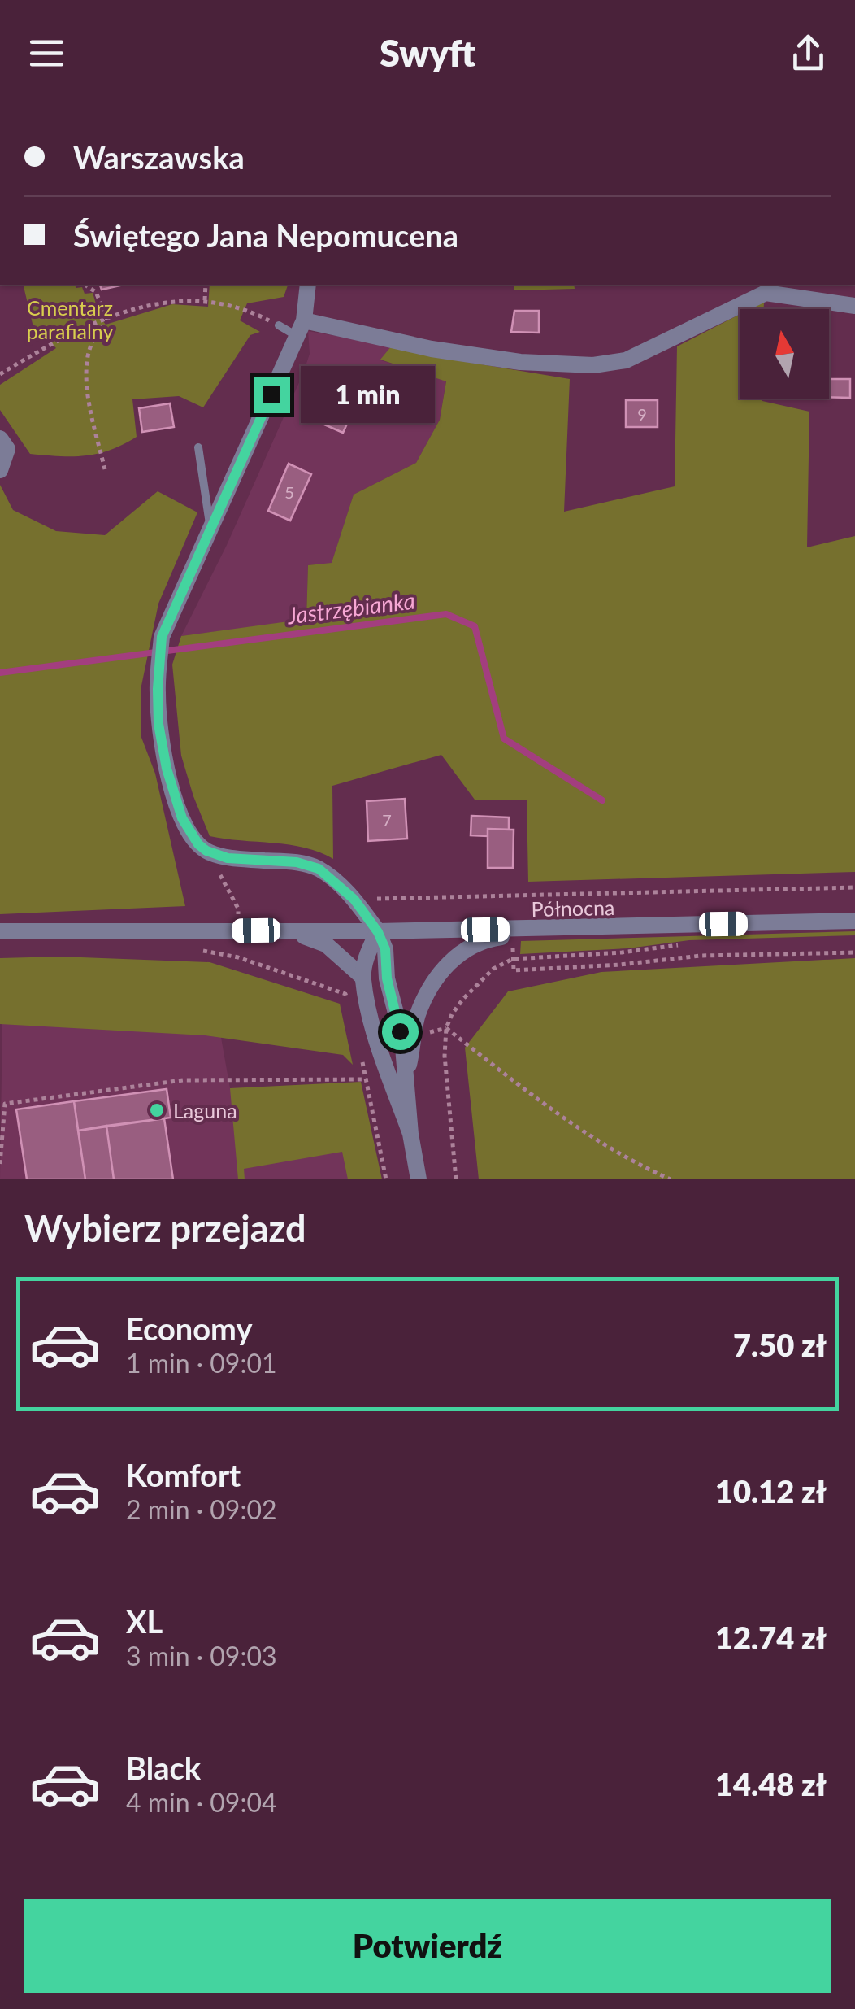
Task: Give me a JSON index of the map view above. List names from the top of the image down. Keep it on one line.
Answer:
{"streets":{"street":["Północna"]},"water":["Jastrzębianka"],"parks":["Cmentarz parafialny"],"places":["Laguna"],"house_numbers":["9","5","7"],"north":"top","page":{"header":"Swyft","banner":["Warszawska","Świętego Jana Nepomucena"],"bubble":"1 min","heading":"Wybierz przejazd","list":[{"name":"Economy","note":"1 min · 09:01","value":"7.50 zł"},{"name":"Komfort","note":"2 min · 09:02","value":"10.12 zł"},{"name":"XL","note":"3 min · 09:03","value":"12.74 zł"},{"name":"Black","note":"4 min · 09:04","value":"14.48 zł"}],"buttons":"Potwierdź"}}
